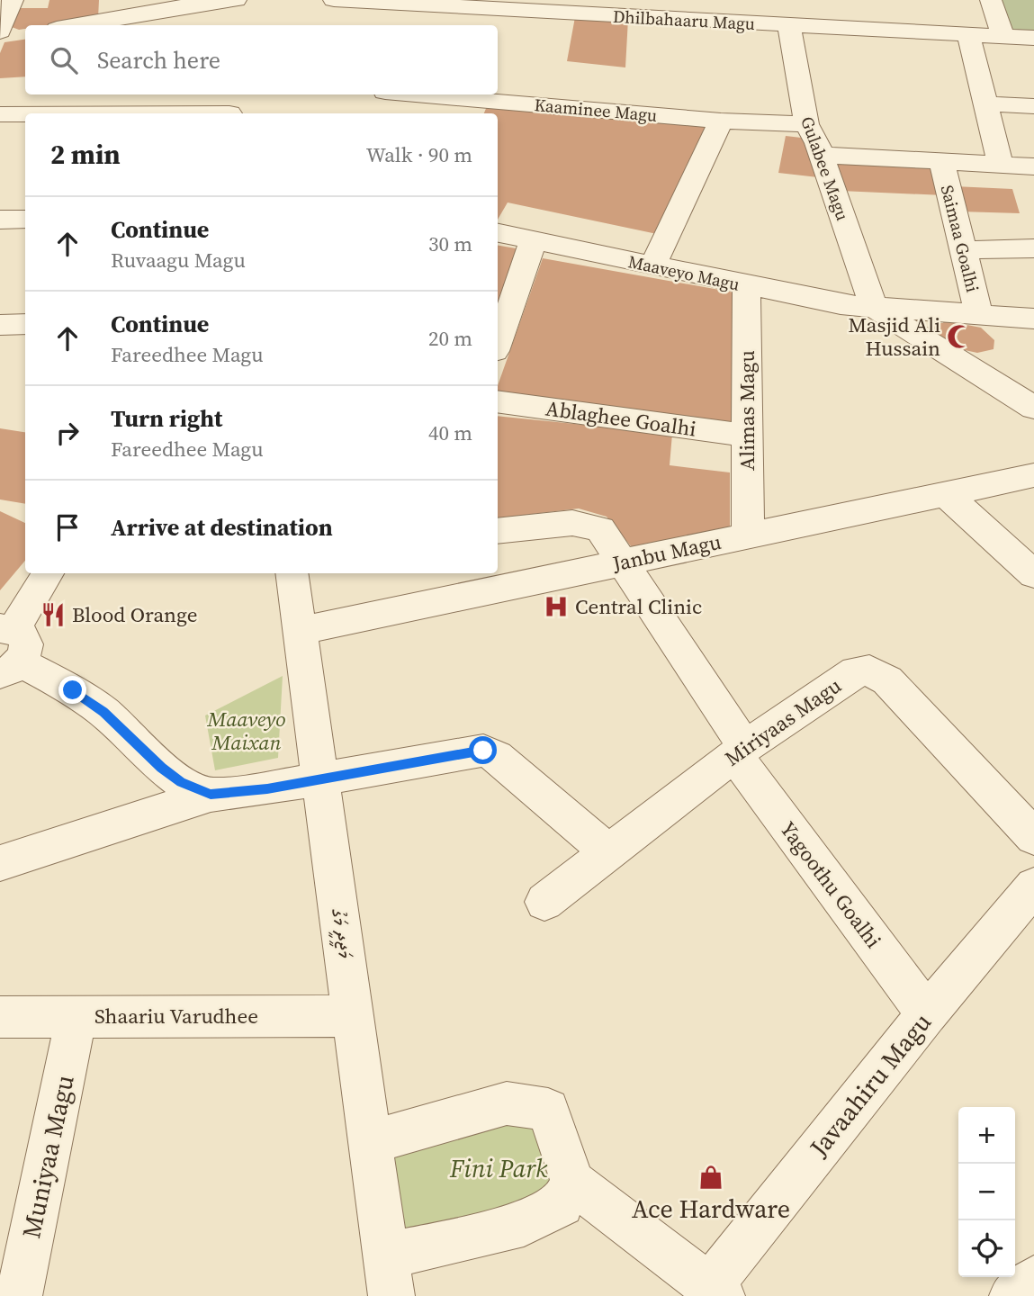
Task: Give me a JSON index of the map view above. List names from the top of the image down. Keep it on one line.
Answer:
{"streets":{"street":["Dhilbahaaru Magu","Kaaminee Magu","Gulabee Magu","Saimaa Goalhi","Maaveyo Magu","Alimas Magu","Ablaghee Goalhi","Janbu Magu","Miriyaas Magu","Yagoothu Goalhi","މަޖީދީ މަގު","Shaariu Varudhee","Javaahiru Magu","Muniyaa Magu"]},"crossings":[["Dhilbahaaru Magu","Gulabee Magu"],["Kaaminee Magu","Gulabee Magu"],["Gulabee Magu","Maaveyo Magu"],["Maaveyo Magu","Alimas Magu"],["Alimas Magu","Ablaghee Goalhi"],["Alimas Magu","Janbu Magu"],["Janbu Magu","Yagoothu Goalhi"],["Janbu Magu","މަޖީދީ މަގު"],["Miriyaas Magu","Yagoothu Goalhi"],["Yagoothu Goalhi","Javaahiru Magu"],["މަޖީދީ މަގު","Shaariu Varudhee"],["Shaariu Varudhee","Muniyaa Magu"]],"parks":["Maaveyo Maixan","Fini Park"],"places":{"mosque":["Masjid Ali Hussain"],"hospital":["Central Clinic"],"restaurant":["Blood Orange"],"shop":["Ace Hardware"]},"page":{"search":"Search here","heading":["2 min","Walk · 90 m"],"list":[["Continue","Ruvaagu Magu","30 m"],["Continue","Fareedhee Magu","20 m"],["Turn right","Fareedhee Magu","40 m"],"Arrive at destination"],"map_buttons":["+","−"]}}
